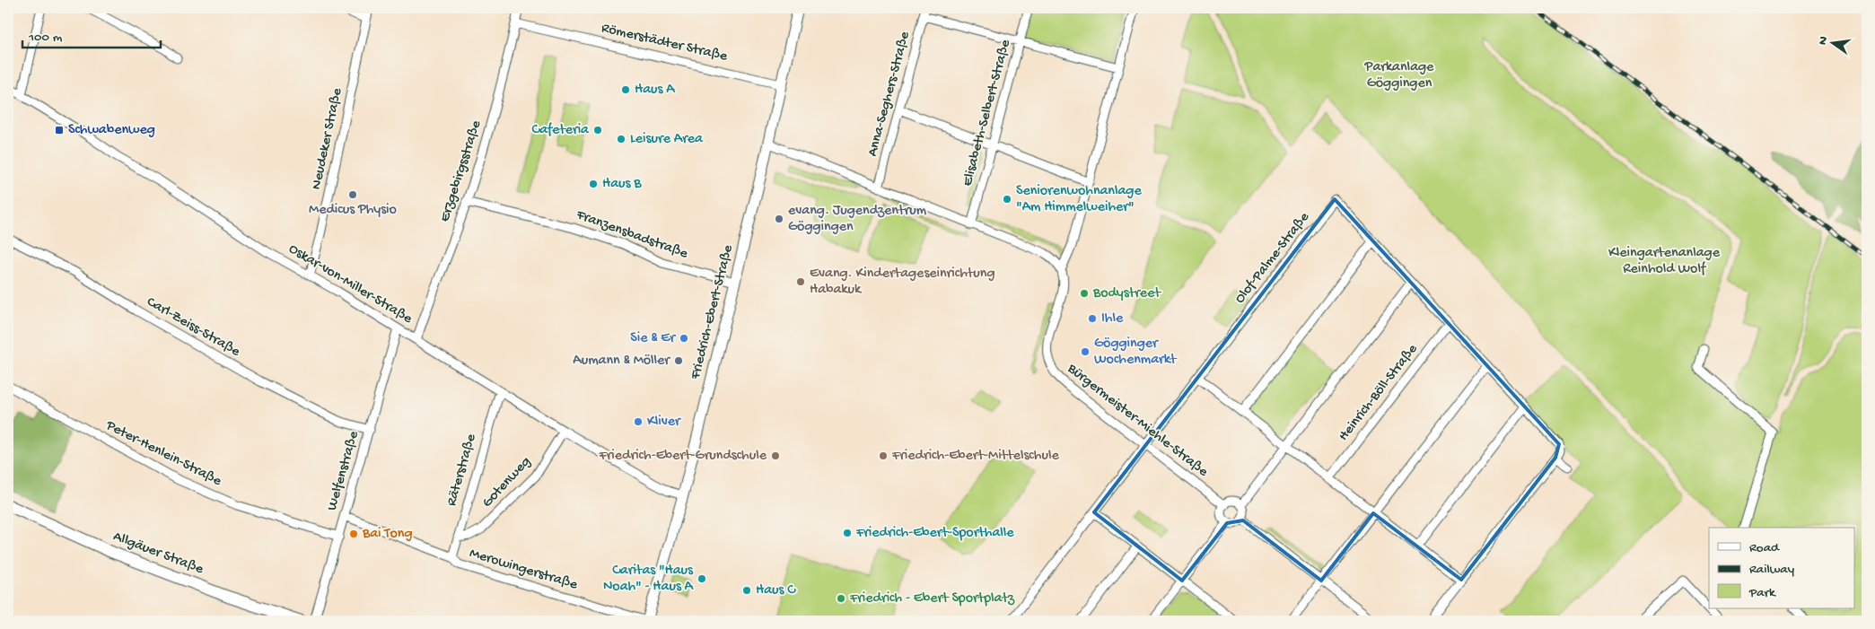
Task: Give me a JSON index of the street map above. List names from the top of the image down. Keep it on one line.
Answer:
{"streets":{"main road":["Allgäuer Straße"],"street":["Römerstädter Straße","Anna-Seghers-Straße","Elisabeth-Selbert-Straße","Neudeker Straße","Erzgebirgsstraße","Franzensbadstraße","Olof-Palme-Straße","Oskar-von-Miller-Straße","Friedrich-Ebert-Straße","Carl-Zeiss-Straße","Heinrich-Böll-Straße","Bürgermeister-Miehle-Straße","Peter-Henlein-Straße","Räterstraße","Welfenstraße","Gotenweg","Merowingerstraße"]},"crossings":[["Römerstädter Straße","Erzgebirgsstraße"],["Römerstädter Straße","Friedrich-Ebert-Straße"],["Neudeker Straße","Oskar-von-Miller-Straße"],["Erzgebirgsstraße","Franzensbadstraße"],["Erzgebirgsstraße","Oskar-von-Miller-Straße"],["Franzensbadstraße","Friedrich-Ebert-Straße"],["Olof-Palme-Straße","Heinrich-Böll-Straße"],["Olof-Palme-Straße","Bürgermeister-Miehle-Straße"],["Oskar-von-Miller-Straße","Friedrich-Ebert-Straße"],["Oskar-von-Miller-Straße","Räterstraße"],["Oskar-von-Miller-Straße","Welfenstraße"],["Oskar-von-Miller-Straße","Gotenweg"],["Friedrich-Ebert-Straße","Merowingerstraße"],["Carl-Zeiss-Straße","Welfenstraße"],["Peter-Henlein-Straße","Welfenstraße"],["Räterstraße","Gotenweg"],["Räterstraße","Merowingerstraße"],["Welfenstraße","Merowingerstraße"]],"parks":["Parkanlage Göggingen","Kleingartenanlage Reinhold Wolf"],"places":{"other":["Haus A","Cafeteria","Leisure Area","Haus B","Medicus Physio","Seniorenwohnanlage \"Am Himmelweiher\"","evang. Jugendzentrum Göggingen","Evang. Kindertageseinrichtung Habakuk","Bodystreet","Ihle","Sie & Er","Gögginger Wochenmarkt","Aumann & Möller","Kliver","Friedrich-Ebert-Grundschule","Friedrich-Ebert-Mittelschule","Friedrich-Ebert-Sporthalle","Bai Tong","Caritas \"Haus Noah\" - Haus A","Haus C","Friedrich - Ebert Sportplatz"],"transit":["Schwabenweg"]},"legend":["Road","Railway","Park"],"scale_bar":"100 m","north":"left"}
